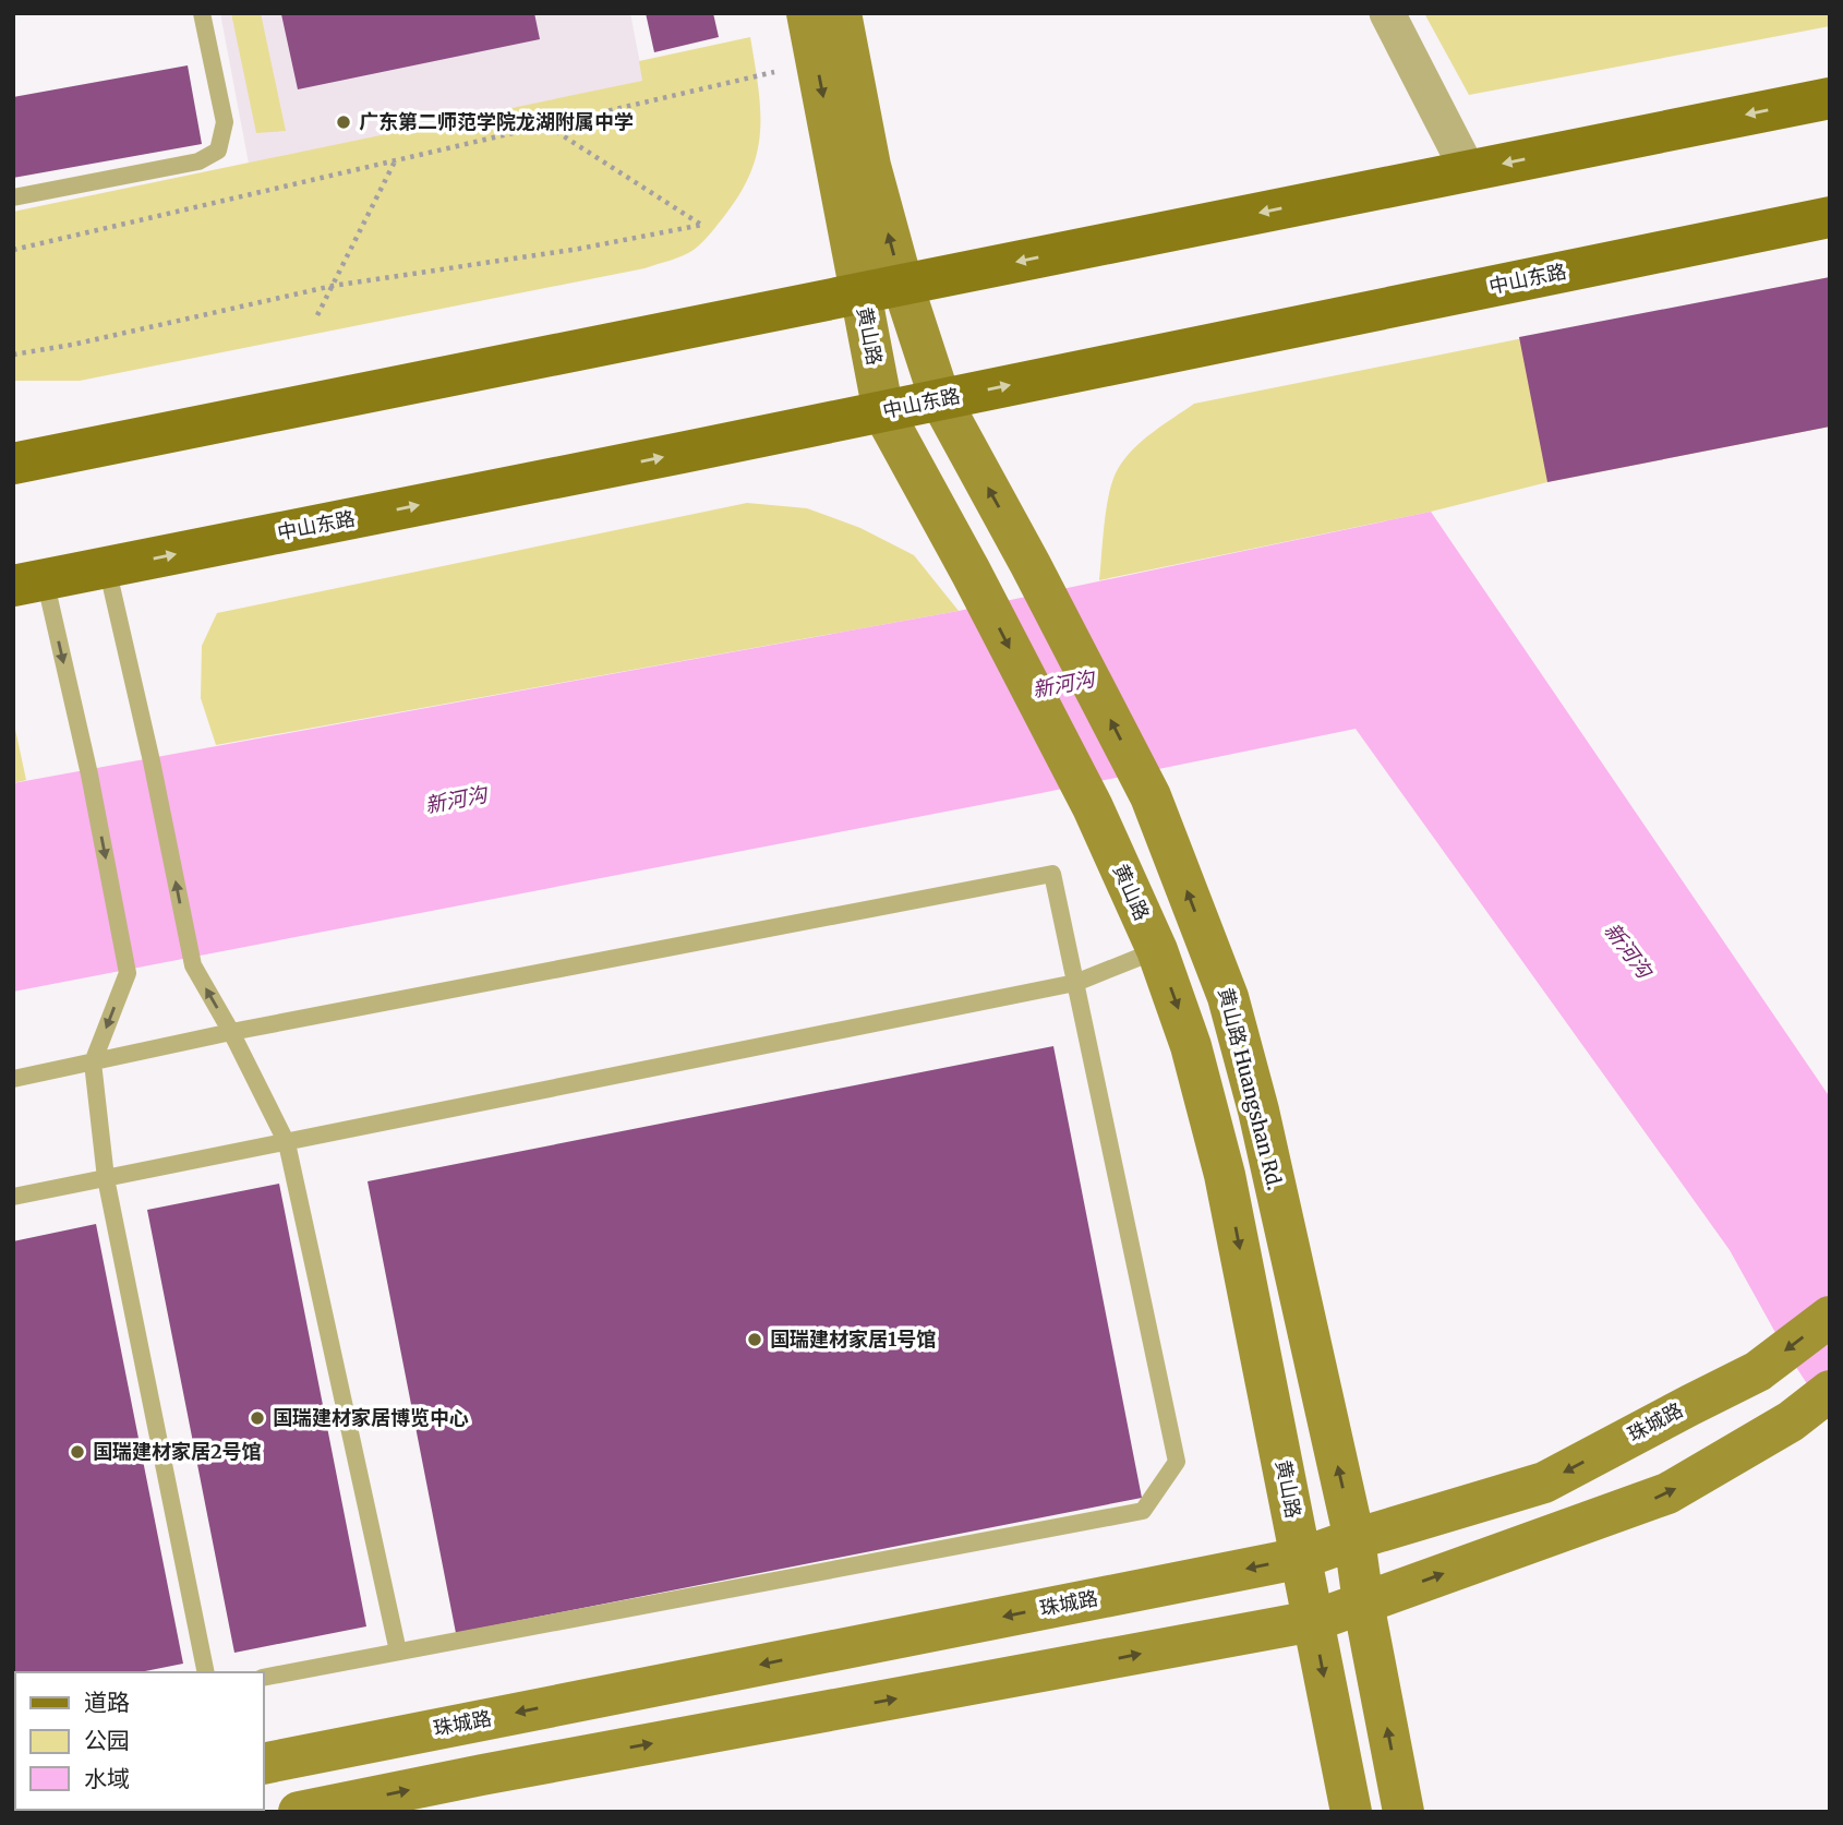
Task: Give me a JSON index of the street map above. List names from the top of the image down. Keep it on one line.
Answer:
{"streets":{"main road":["中山东路"],"street":["黄山路","黄山路 Huangshan Rd.","珠城路"]},"crossings":[["中山东路","黄山路"],["中山东路","黄山路 Huangshan Rd."],["黄山路","珠城路"],["黄山路 Huangshan Rd.","珠城路"]],"one_way":["黄山路","黄山路 Huangshan Rd."],"water":["新河沟"],"places":["广东第二师范学院龙湖附属中学","国瑞建材家居1号馆","国瑞建材家居博览中心","国瑞建材家居2号馆"],"legend":["道路","公园","水域"]}
